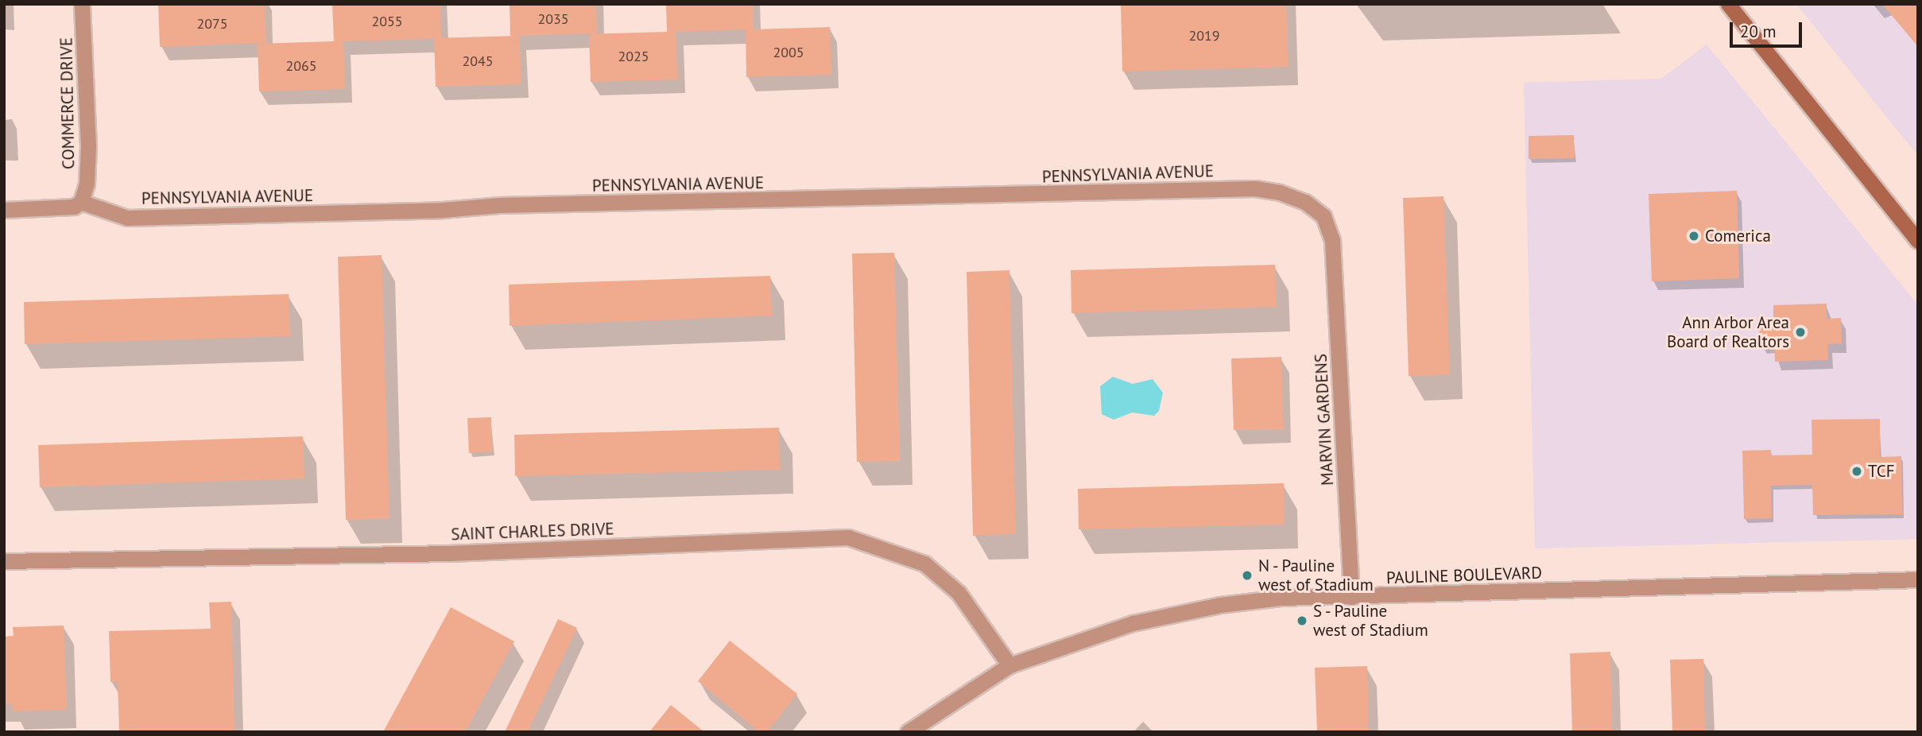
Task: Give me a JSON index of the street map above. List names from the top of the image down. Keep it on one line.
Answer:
{"streets":{"street":["COMMERCE DRIVE","PENNSYLVANIA AVENUE","MARVIN GARDENS","SAINT CHARLES DRIVE","PAULINE BOULEVARD"]},"crossings":[["COMMERCE DRIVE","PENNSYLVANIA AVENUE"],["PENNSYLVANIA AVENUE","MARVIN GARDENS"],["MARVIN GARDENS","PAULINE BOULEVARD"],["SAINT CHARLES DRIVE","PAULINE BOULEVARD"]],"places":["Comerica","Ann Arbor Area Board of Realtors","TCF","N - Pauline west of Stadium","S - Pauline west of Stadium"],"house_numbers":["2035","2055","2075","2019","2005","2025","2045","2065"],"scale_bar":"20 m"}
